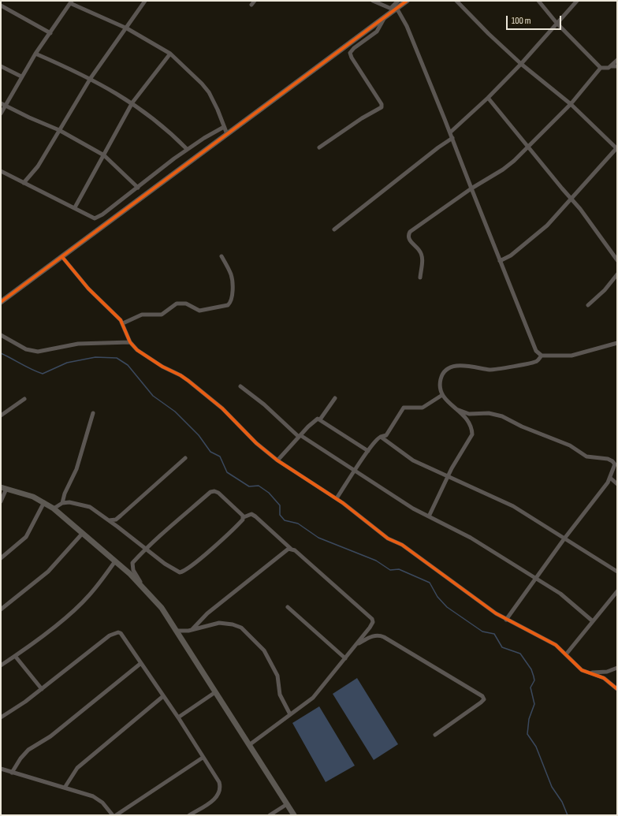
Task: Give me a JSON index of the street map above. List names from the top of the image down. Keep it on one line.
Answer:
{"scale_bar":"100 m"}
